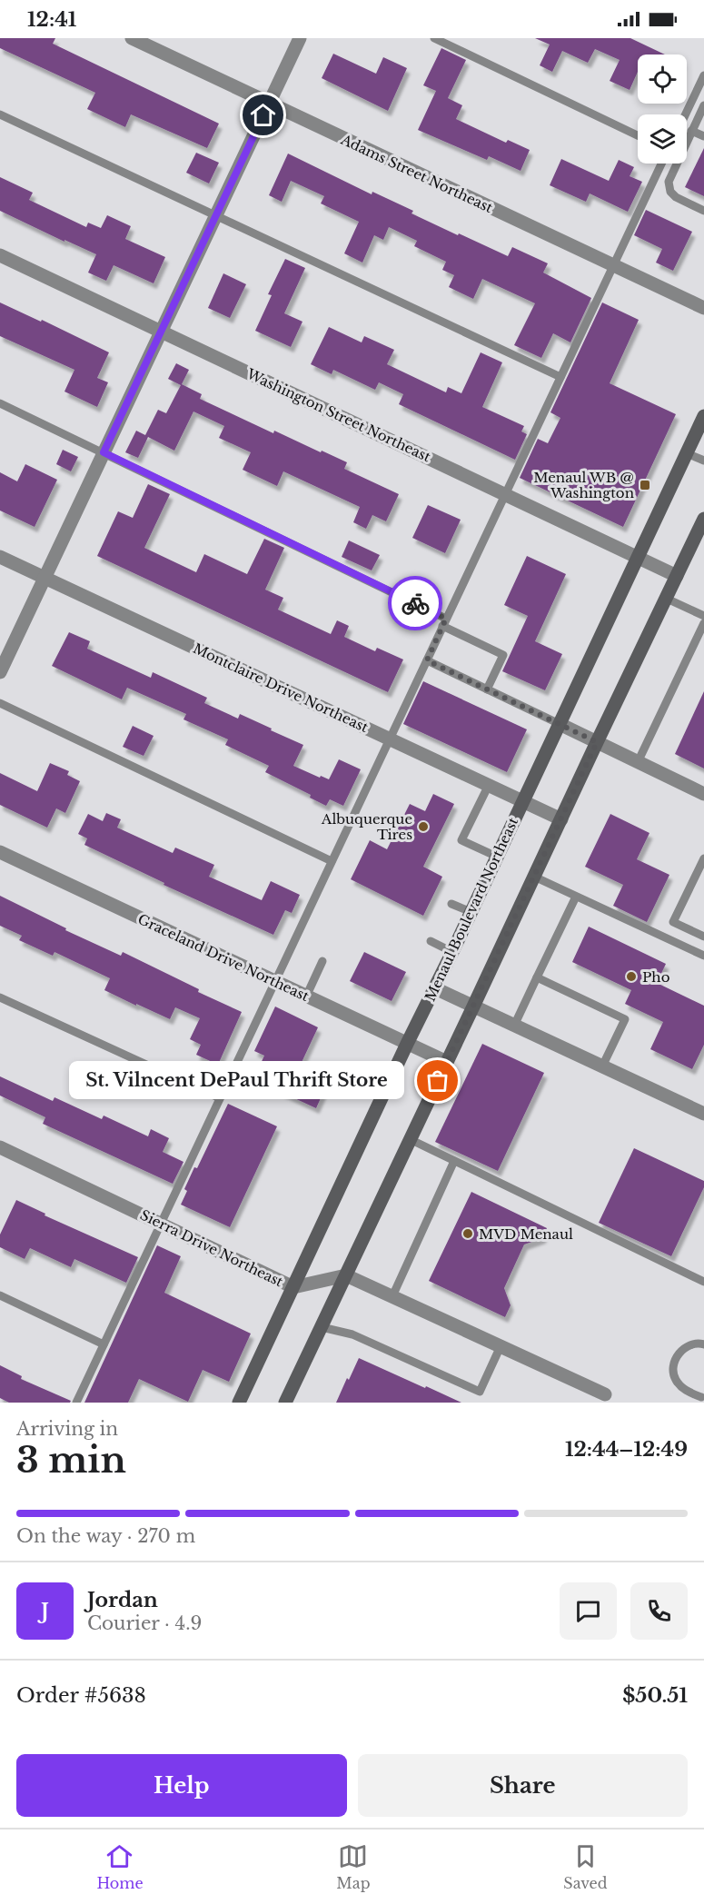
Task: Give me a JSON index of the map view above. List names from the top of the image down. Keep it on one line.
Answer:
{"streets":{"main road":["Menaul Boulevard Northeast"],"street":["Adams Street Northeast","Washington Street Northeast","Montclaire Drive Northeast","Graceland Drive Northeast","Sierra Drive Northeast"]},"crossings":[["Washington Street Northeast","Menaul Boulevard Northeast"],["Montclaire Drive Northeast","Menaul Boulevard Northeast"],["Menaul Boulevard Northeast","Graceland Drive Northeast"],["Menaul Boulevard Northeast","Sierra Drive Northeast"]],"places":{"transit":["Menaul WB @ Washington"],"other":["Albuquerque Tires","Pho","St. Vilncent DePaul Thrift Store","MVD Menaul"]},"page":{"status":"12:41","bubble":"St. Vilncent DePaul Thrift Store","heading":["3 min","Arriving in","12:44–12:49"],"panel":["Jordan","Courier · 4.9","Order #5638","$50.51"],"bar":"On the way · 270 m","round":"J","buttons":["Help","Share"],"tabs":["Home","Map","Saved"]}}
